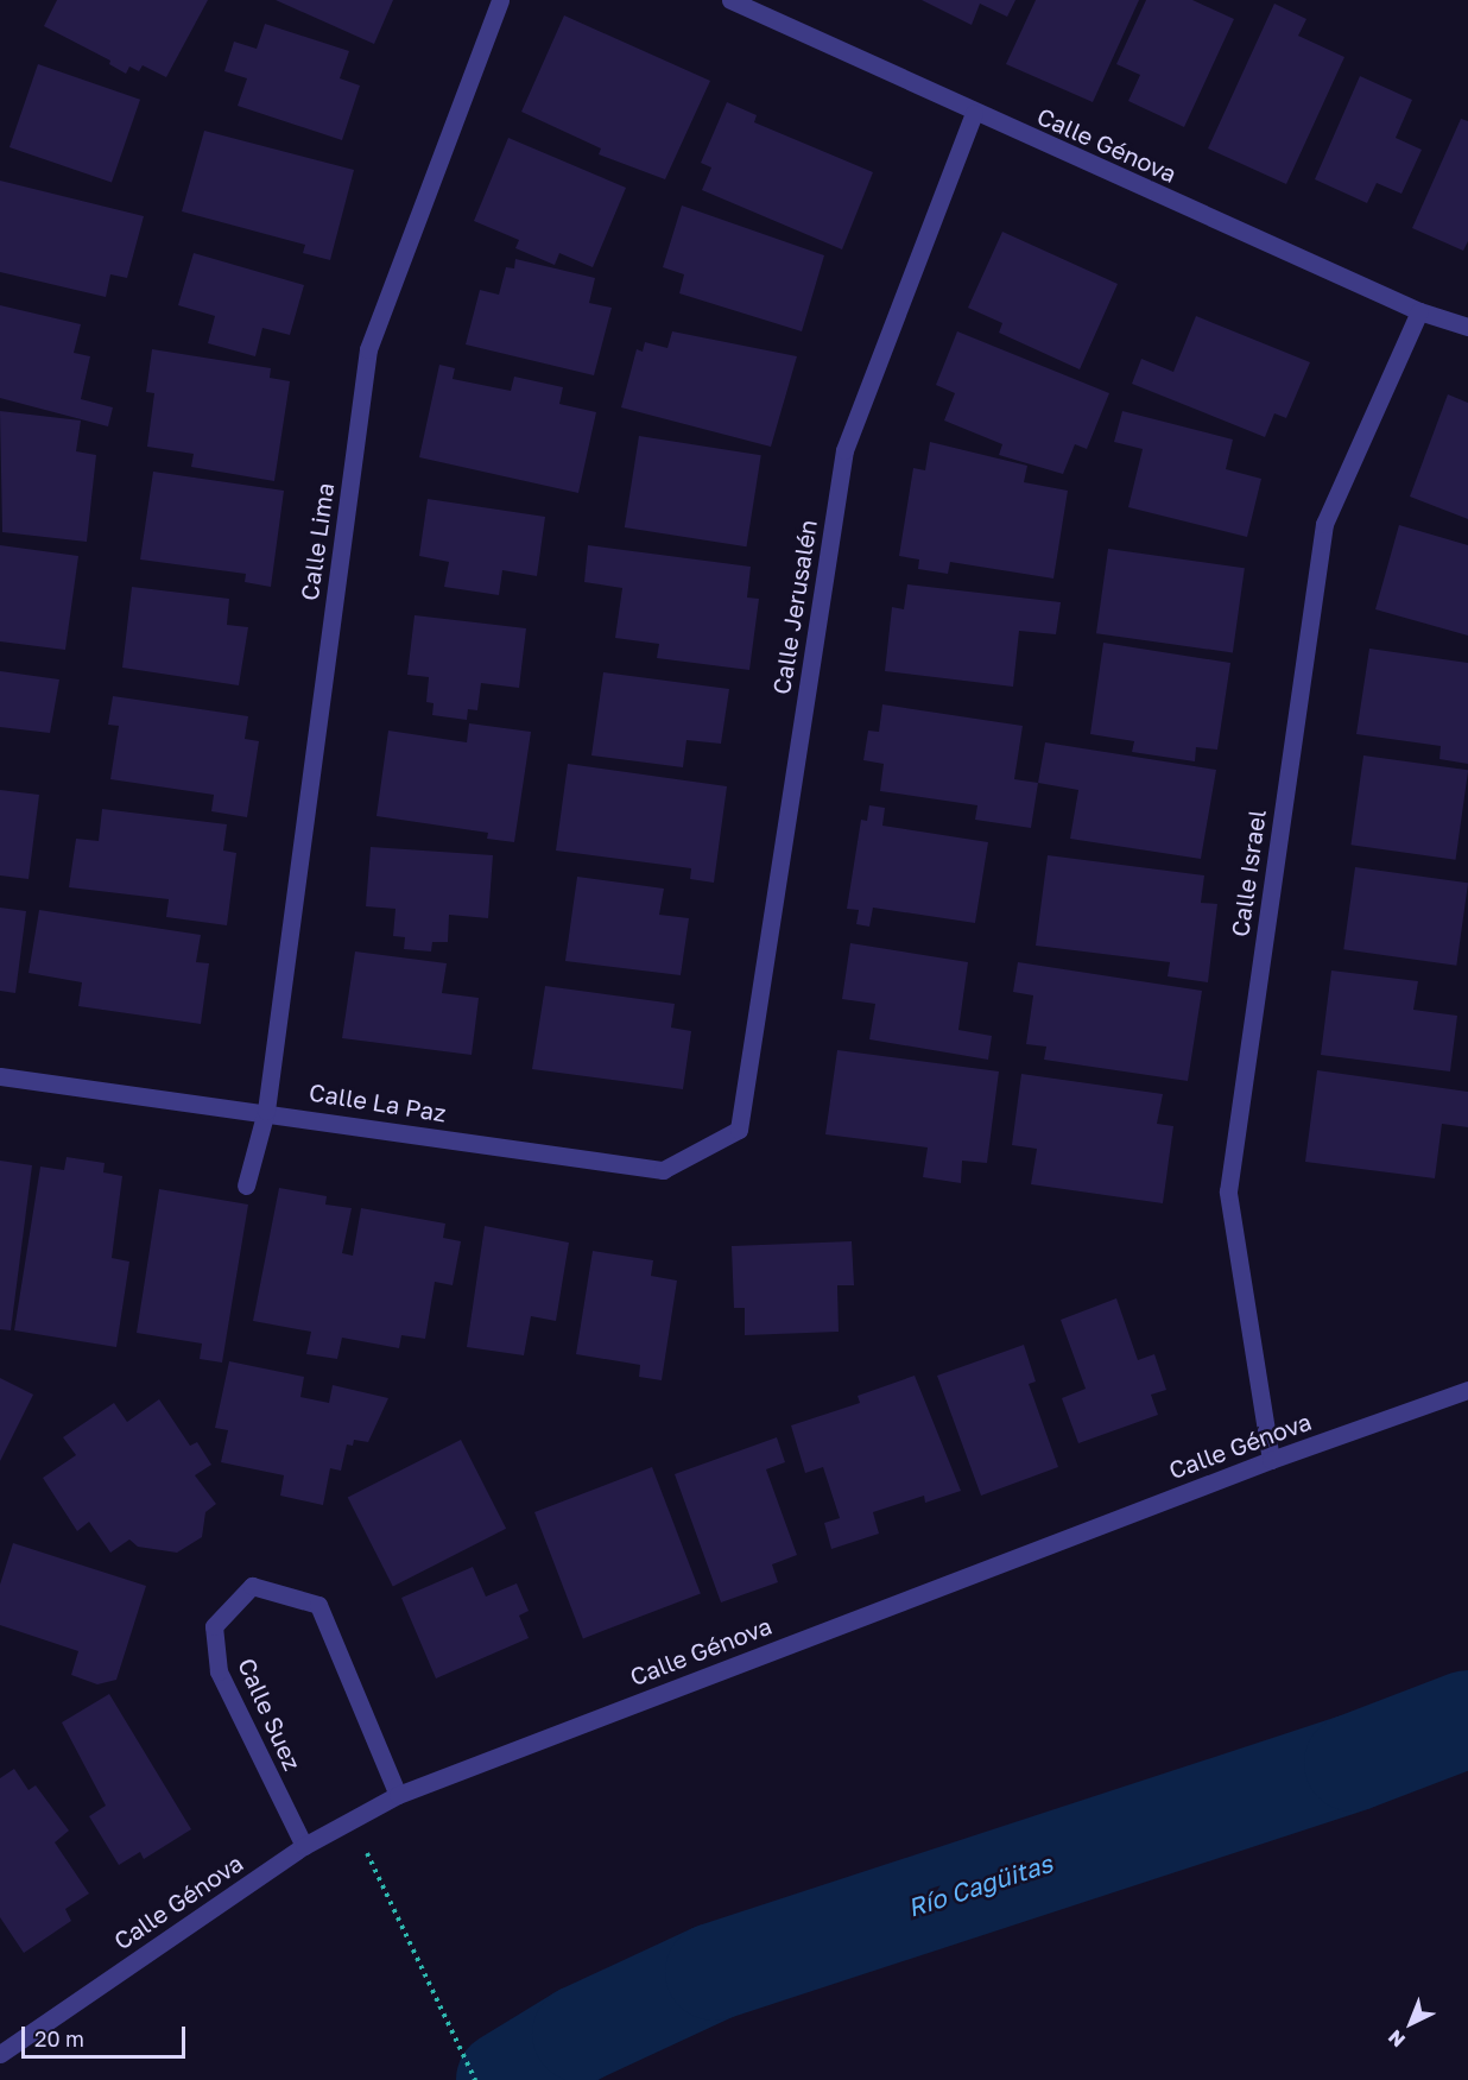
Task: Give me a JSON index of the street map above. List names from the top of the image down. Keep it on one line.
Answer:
{"streets":{"street":["Calle Génova","Calle Lima","Calle Jerusalén","Calle Israel","Calle La Paz","Calle Suez"]},"crossings":[["Calle Génova","Calle Jerusalén"],["Calle Génova","Calle Israel"],["Calle Génova","Calle Suez"],["Calle Lima","Calle La Paz"],["Calle Jerusalén","Calle La Paz"]],"water":["Río Cagüitas"],"scale_bar":"20 m","north":"bottom left"}
